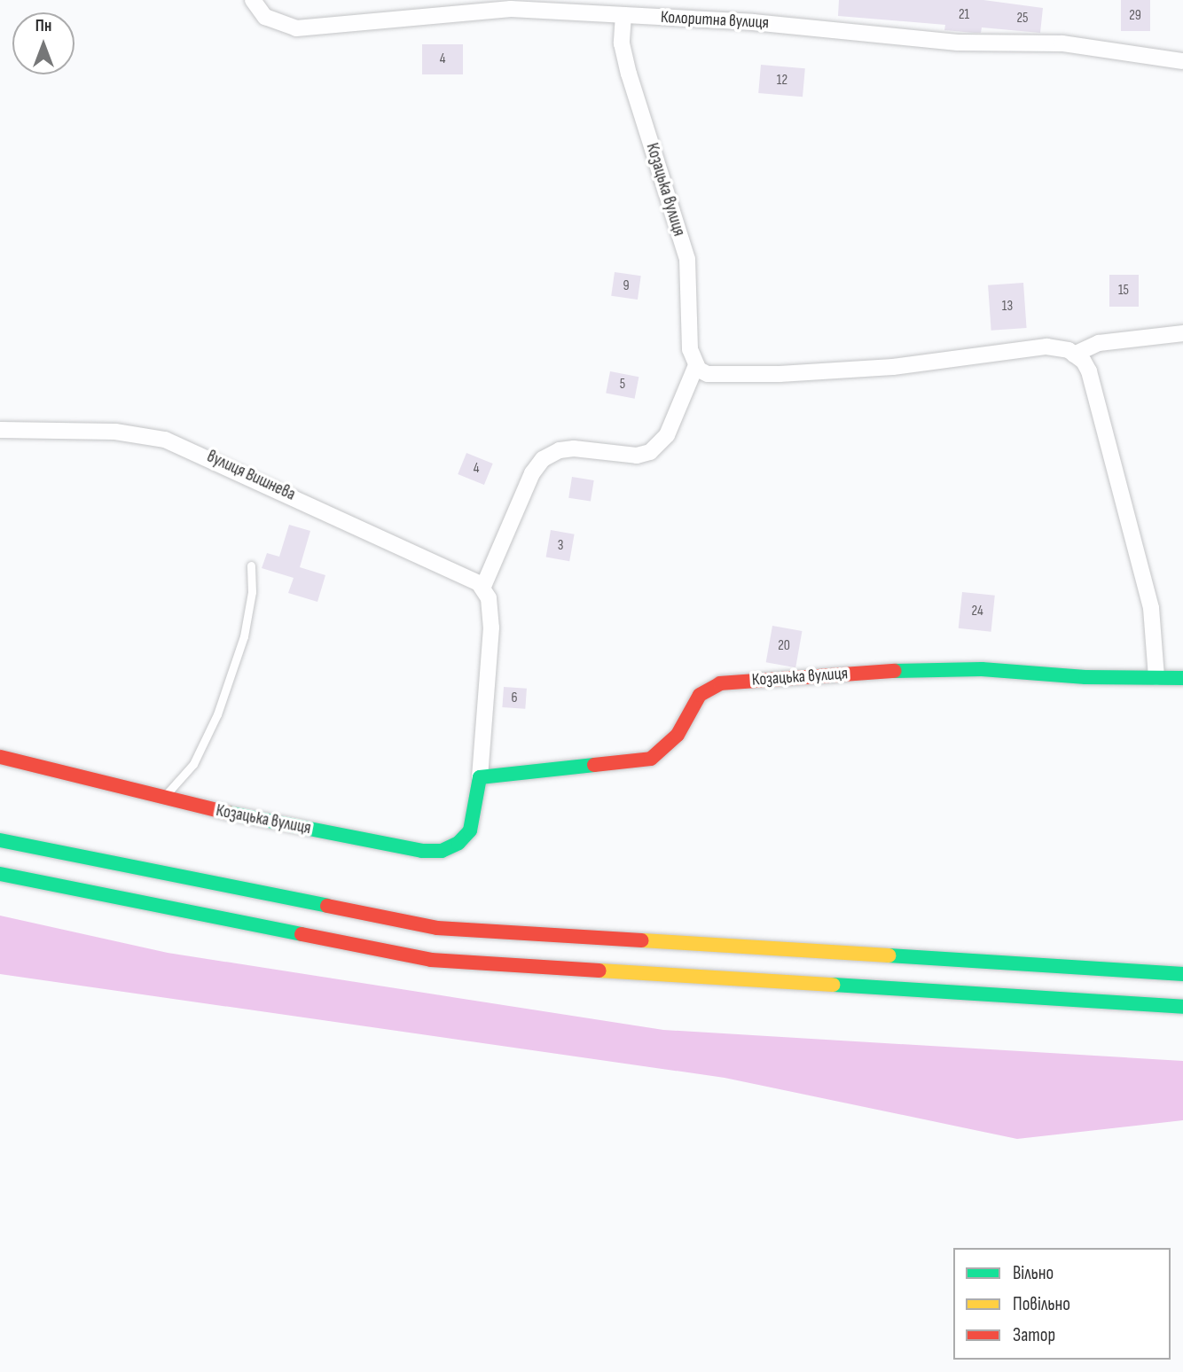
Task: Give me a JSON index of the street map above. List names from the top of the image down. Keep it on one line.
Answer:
{"streets":{"main road":["Козацька вулиця"],"street":["Колоритна вулиця","вулиця Вишнева"]},"crossings":[["Колоритна вулиця","Козацька вулиця"],["Козацька вулиця","вулиця Вишнева"]],"house_numbers":["21","29","25","4","12","9","15","13","5","4","3","24","20","6"],"legend":["Вільно","Повільно","Затор"],"north":"top"}
